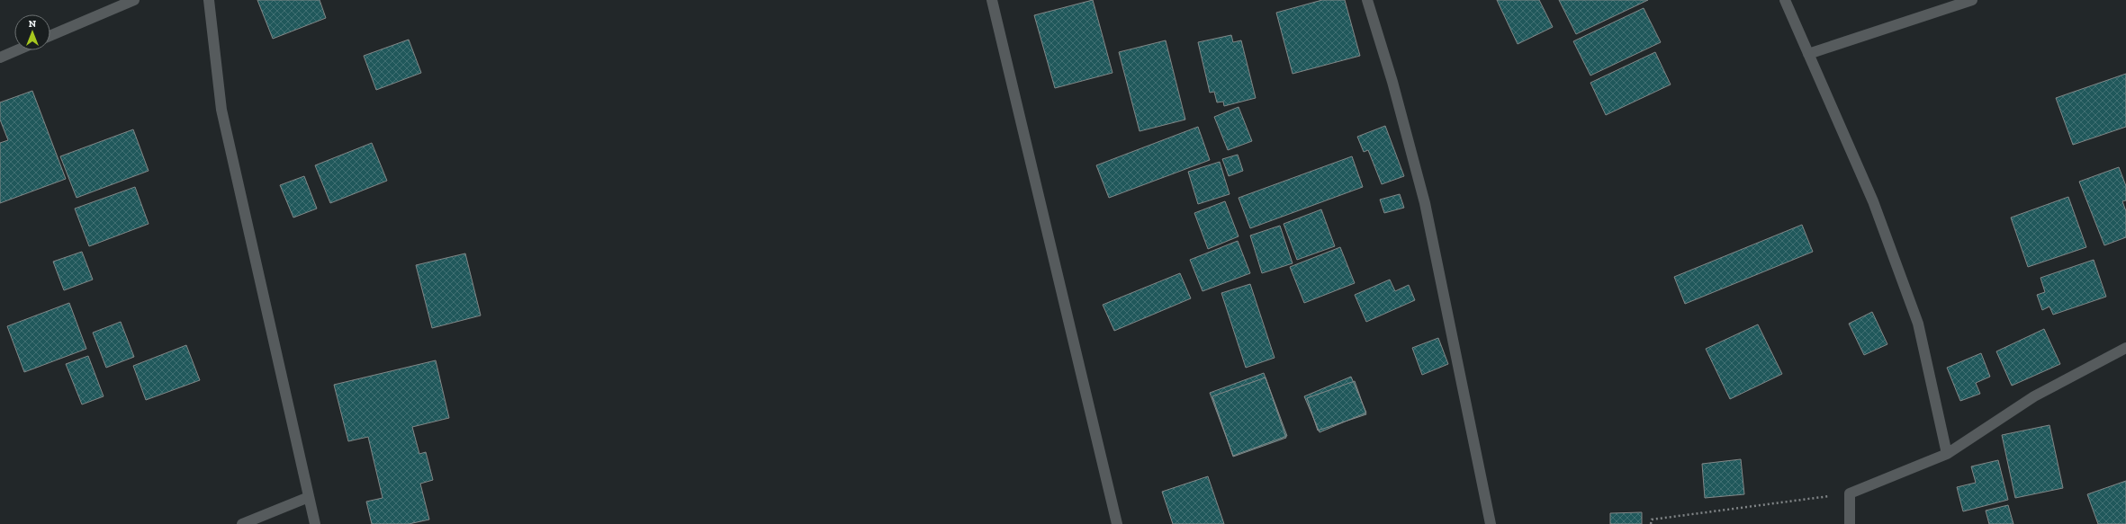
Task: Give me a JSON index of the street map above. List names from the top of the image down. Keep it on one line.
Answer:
{"north":"top"}
